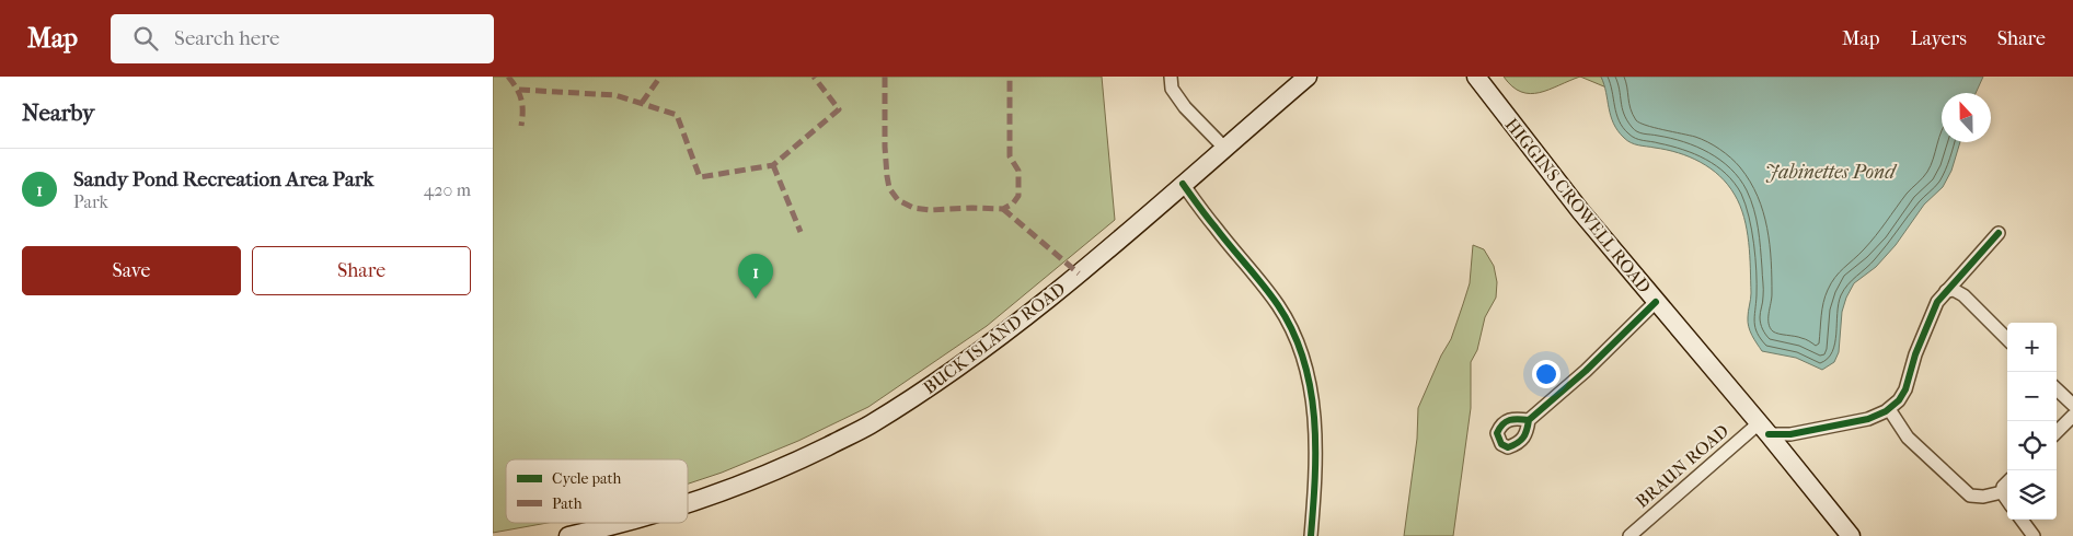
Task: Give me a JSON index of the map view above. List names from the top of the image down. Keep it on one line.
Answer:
{"streets":{"main road":["HIGGINS CROWELL ROAD","BUCK ISLAND ROAD"],"street":["BRAUN ROAD"]},"crossings":[["HIGGINS CROWELL ROAD","BRAUN ROAD"]],"water":["Jabinettes Pond"],"legend":["Cycle path","Path"],"north":"top","page":{"header":"Map","search":"Search here","nav":["Map","Layers","Share"],"heading":"Nearby","list":[{"mark":"1","name":"Sandy Pond Recreation Area Park","note":"Park","value":"420 m"}],"buttons":["Save","Share"],"pins":"1","map_buttons":["+","−"]}}
